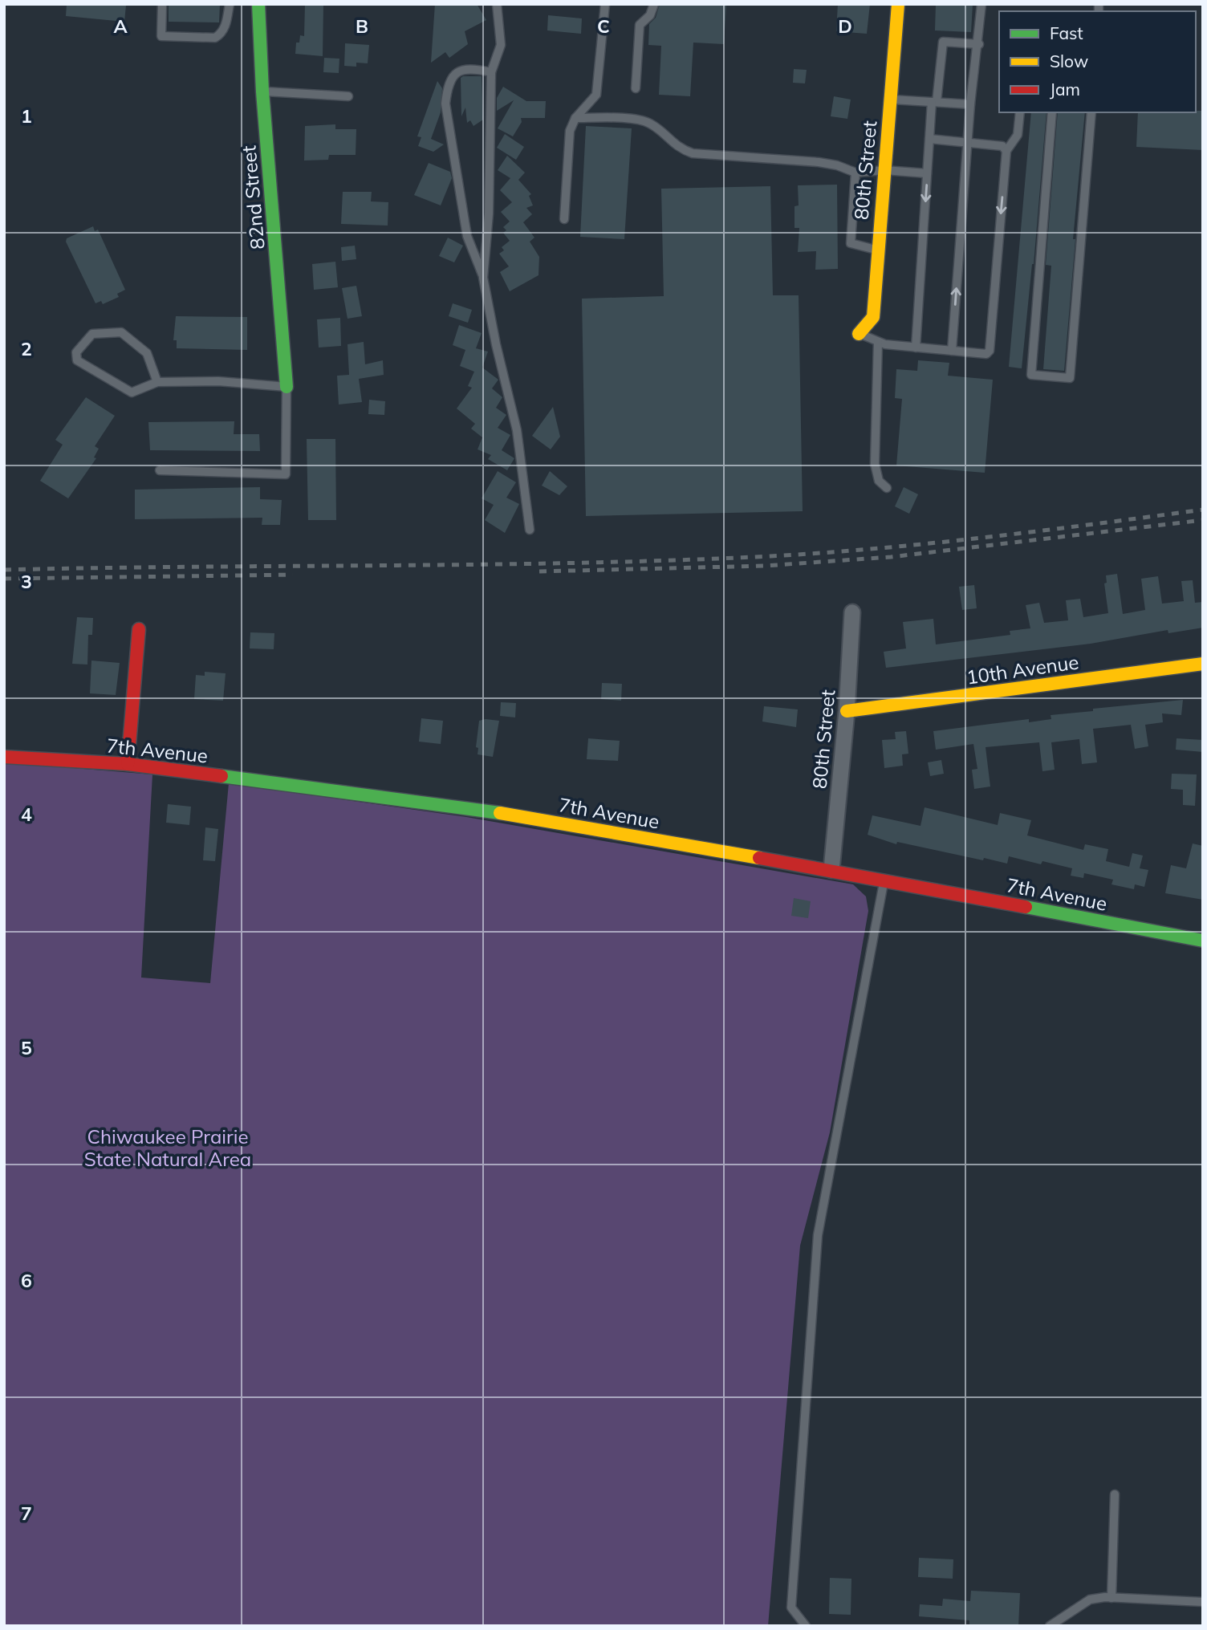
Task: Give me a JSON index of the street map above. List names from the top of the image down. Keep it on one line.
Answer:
{"streets":{"street":["80th Street","82nd Street","10th Avenue","7th Avenue"]},"crossings":[["80th Street","10th Avenue"],["80th Street","7th Avenue"]],"parks":["Chiwaukee Prairie State Natural Area"],"legend":["Fast","Slow","Jam"],"grid":{"columns":["A","B","C","D"],"rows":["1","2","3","4","5","6","7"]}}
